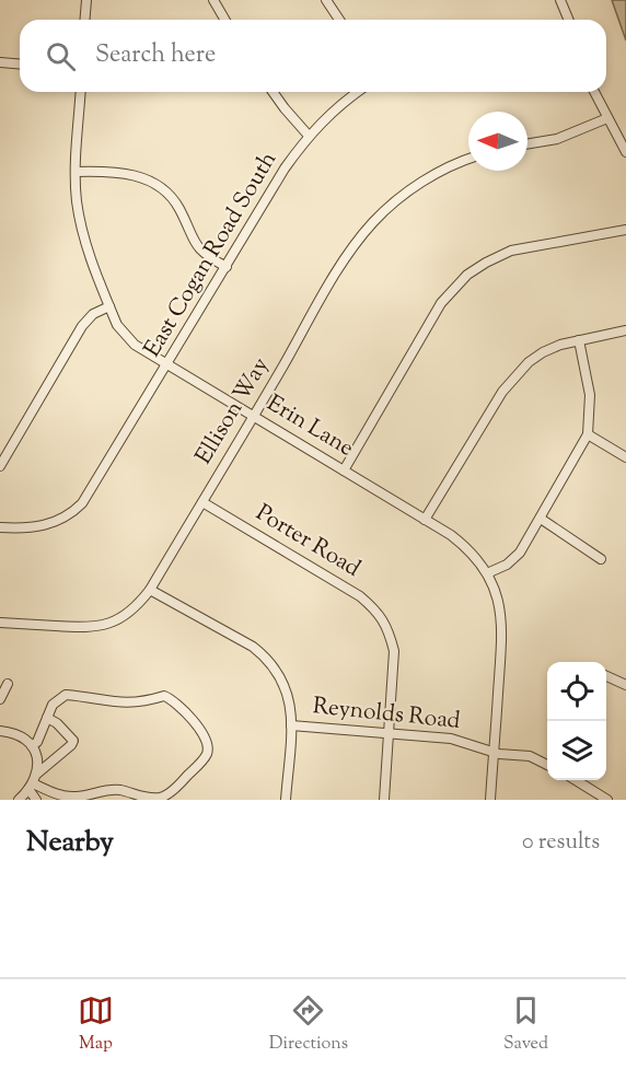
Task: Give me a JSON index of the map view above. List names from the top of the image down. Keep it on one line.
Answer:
{"streets":{"street":["East Cogan Road South","Ellison Way","Erin Lane","Porter Road","Reynolds Road"]},"crossings":[["East Cogan Road South","Erin Lane"],["Ellison Way","Erin Lane"],["Ellison Way","Porter Road"],["Erin Lane","Reynolds Road"],["Porter Road","Reynolds Road"]],"north":"left","page":{"search":"Search here","heading":["Nearby","0 results"],"nav":["Map","Directions","Saved"]}}
